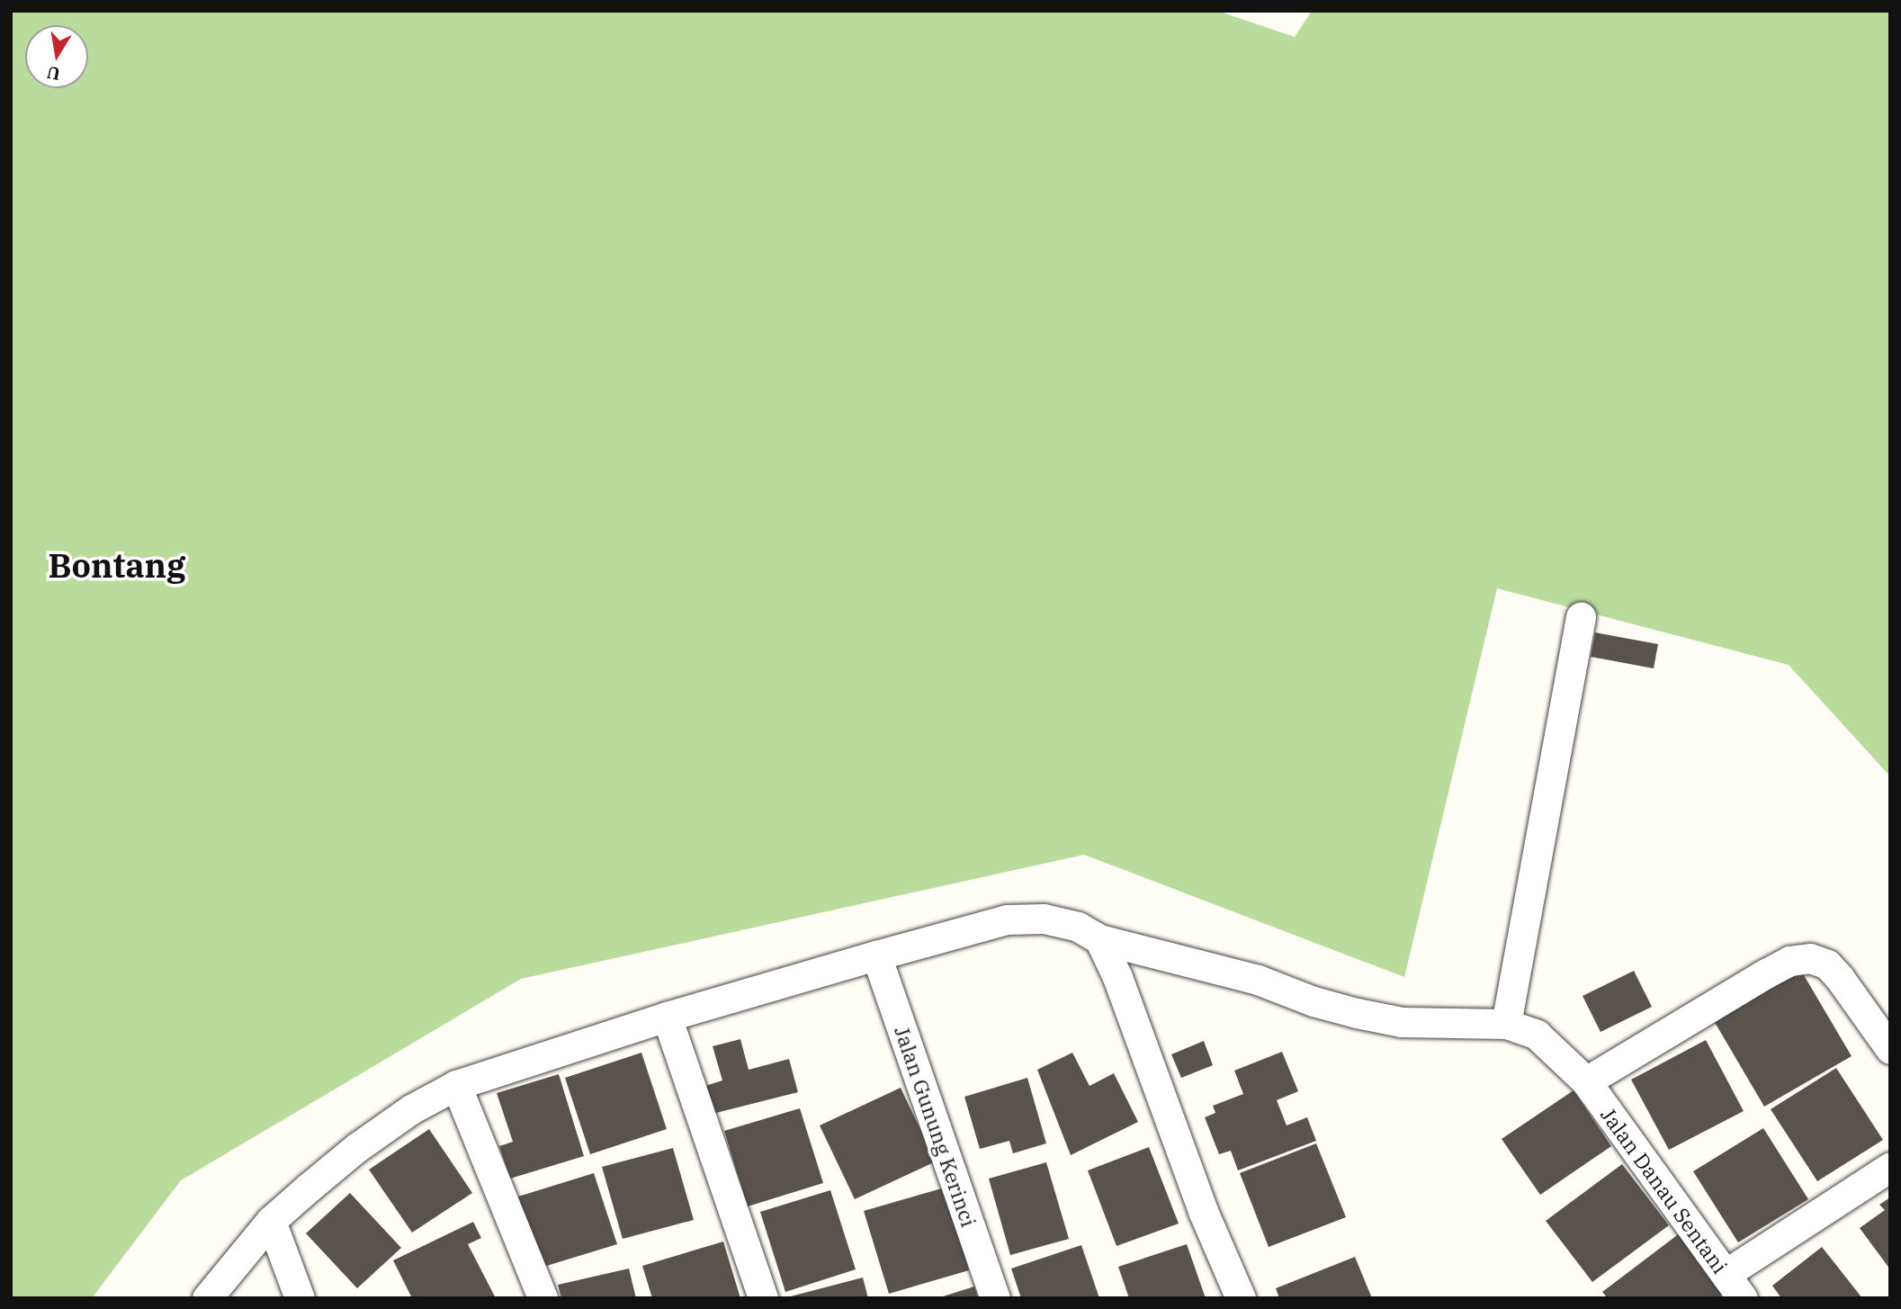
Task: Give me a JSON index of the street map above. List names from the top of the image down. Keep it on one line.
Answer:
{"streets":{"street":["Jalan Gunung Kerinci","Jalan Danau Sentani"]},"crossings":[["Jalan Gunung Kerinci","Jalan Danau Sentani"]],"districts":["Bontang"],"north":"bottom"}
